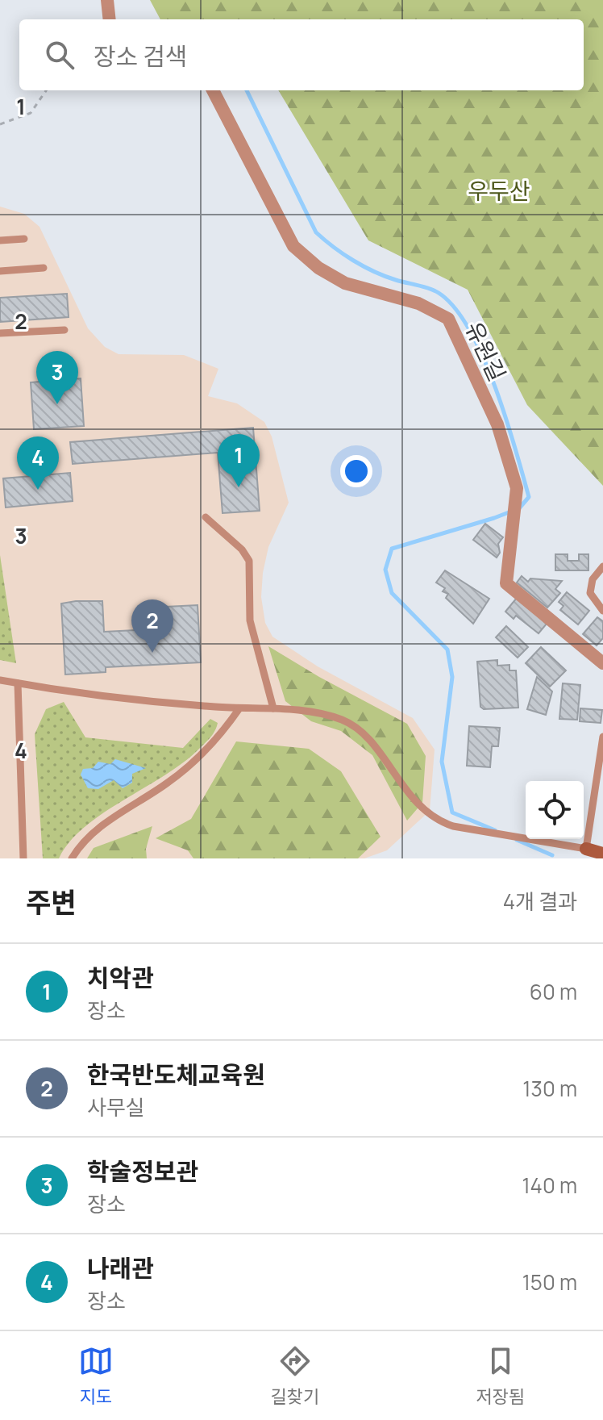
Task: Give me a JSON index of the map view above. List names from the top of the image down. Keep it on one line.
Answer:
{"streets":{"street":["유원길"]},"parks":["우두산"],"page":{"search":"장소 검색","pins":["3","1","4","2"],"heading":["주변","4개 결과"],"list":[{"mark":"1","name":"치악관","note":"장소","value":"60 m"},{"mark":"2","name":"한국반도체교육원","note":"사무실","value":"130 m"},{"mark":"3","name":"학술정보관","note":"장소","value":"140 m"},{"mark":"4","name":"나래관","note":"장소","value":"150 m"}],"nav":["지도","길찾기","저장됨"]},"grid":{"rows":["1","2","3","4"]}}
